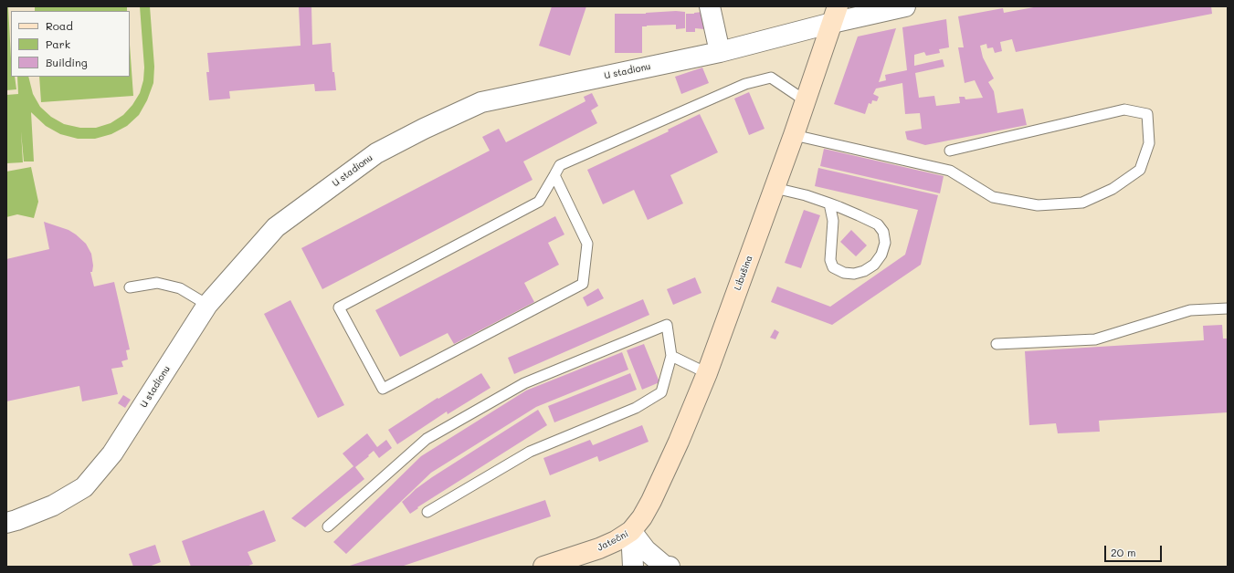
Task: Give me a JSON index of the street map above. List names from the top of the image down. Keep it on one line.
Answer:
{"streets":{"main road":["Libušina","Jateční"],"street":["U stadionu"]},"crossings":[["U stadionu","Libušina"],["Libušina","Jateční"]],"legend":["Road","Park","Building"],"scale_bar":"20 m"}
